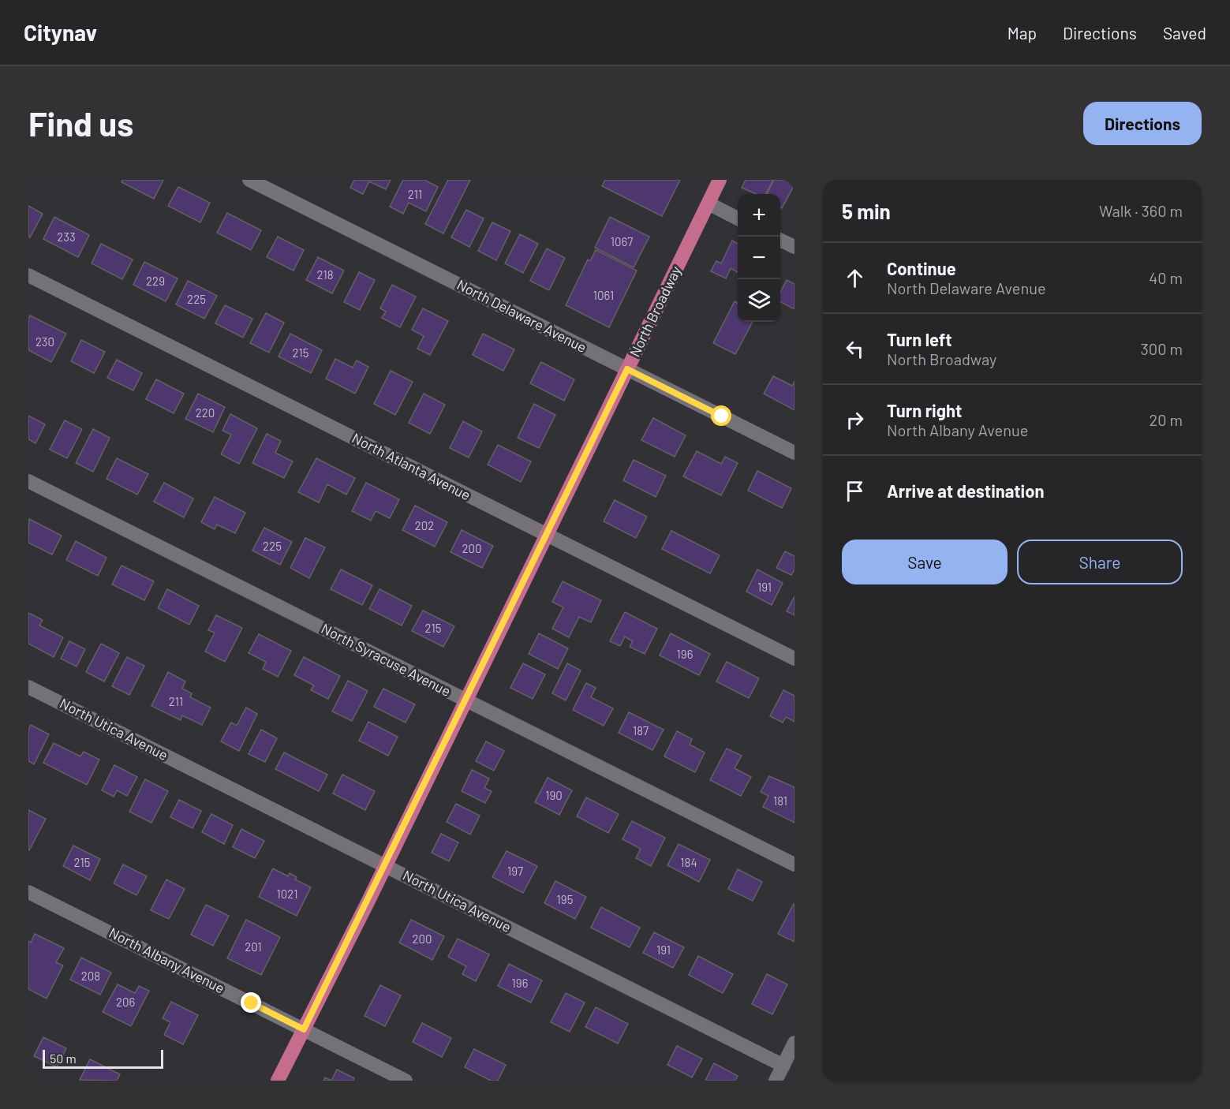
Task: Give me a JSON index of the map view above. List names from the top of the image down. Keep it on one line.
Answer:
{"streets":{"main road":["North Broadway"],"street":["North Delaware Avenue","North Atlanta Avenue","North Syracuse Avenue","North Utica Avenue","North Albany Avenue"]},"crossings":[["North Broadway","North Delaware Avenue"],["North Broadway","North Atlanta Avenue"],["North Broadway","North Syracuse Avenue"],["North Broadway","North Utica Avenue"],["North Broadway","North Albany Avenue"]],"house_numbers":["211","233","1067","218","229","1061","225","230","215","220","202","225","200","191","215","196","211","187","190","181","215","184","197","1021","195","200","201","191","208","196","206"],"scale_bar":"50 m","page":{"header":"Citynav","nav":["Map","Directions","Saved"],"buttons":["Directions",["Save","Share"]],"title":"Find us","heading":["5 min","Walk · 360 m"],"map_buttons":["+","−"],"list":[["Continue","North Delaware Avenue","40 m"],["Turn left","North Broadway","300 m"],["Turn right","North Albany Avenue","20 m"],"Arrive at destination"],"scale":"50 m"}}
